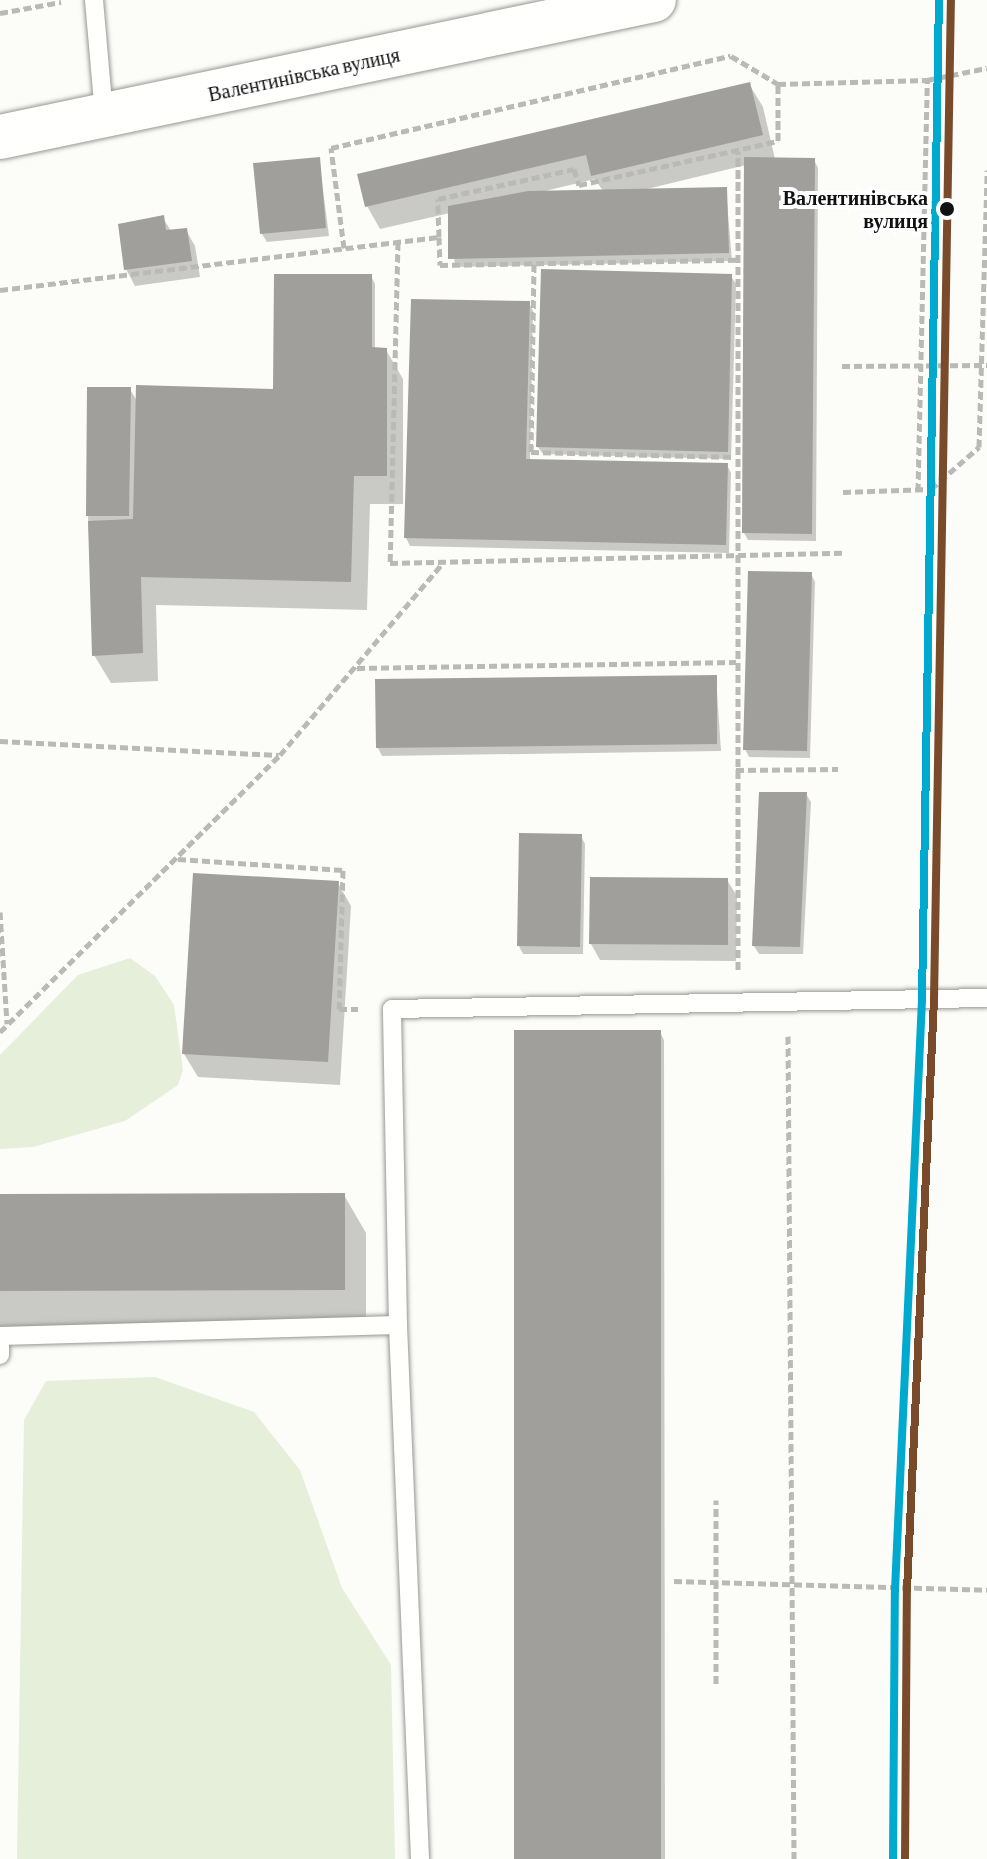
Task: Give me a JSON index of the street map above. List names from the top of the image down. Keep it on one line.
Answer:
{"streets":{"street":["Валентинівська вулиця"]},"places":["Валентинівська вулиця"]}
